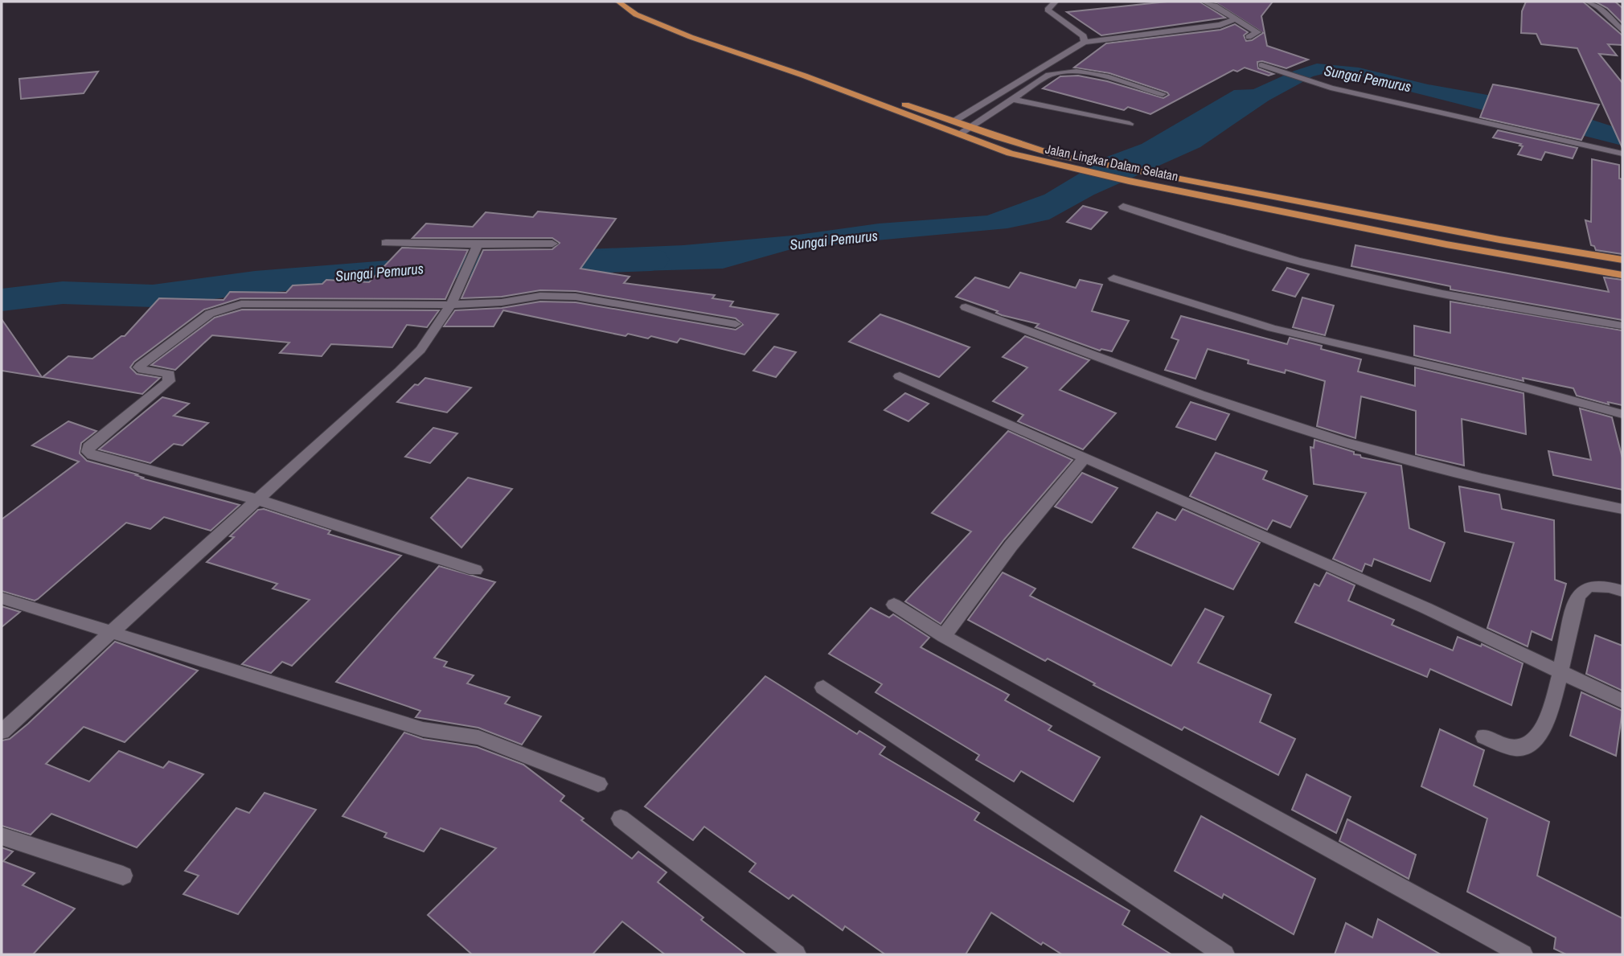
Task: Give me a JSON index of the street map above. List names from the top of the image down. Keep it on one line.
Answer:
{"streets":{"main road":["Jalan Lingkar Dalam Selatan"]},"water":["Sungai Pemurus"]}
